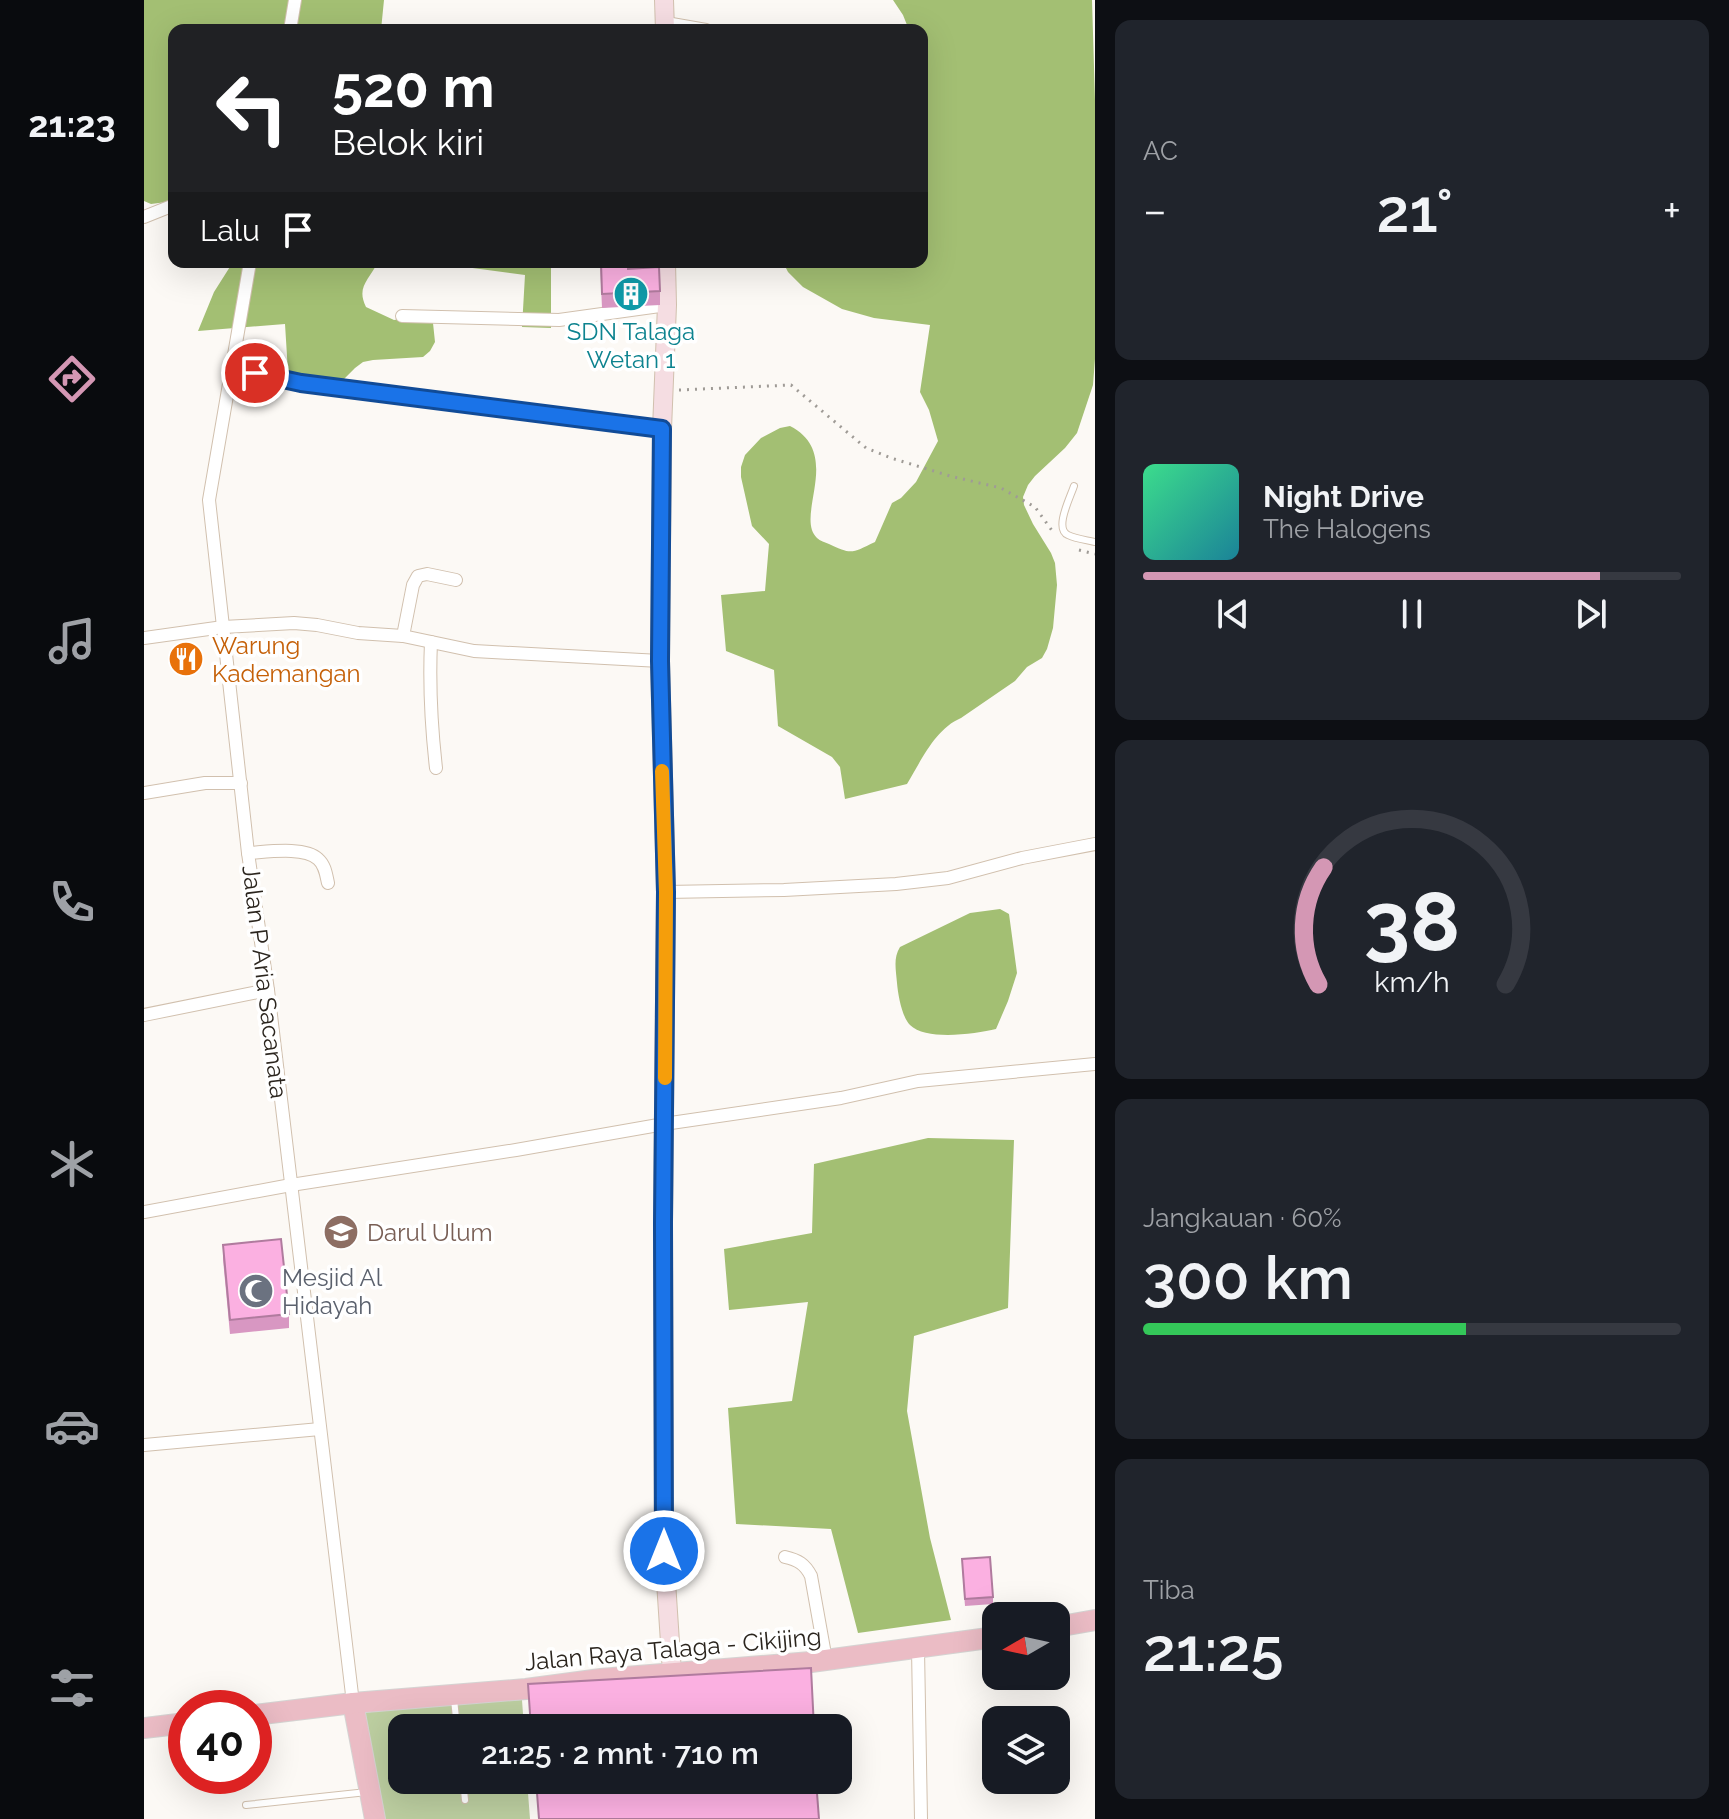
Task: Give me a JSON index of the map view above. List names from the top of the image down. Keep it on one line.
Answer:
{"streets":{"main road":["Jalan Raya Talaga - Cikijing"],"street":["Jalan P Aria Sacanata"]},"crossings":[["Jalan P Aria Sacanata","Jalan Raya Talaga - Cikijing"]],"places":{"building":["SDN Talaga Wetan 1"],"restaurant":["Warung Kademangan"],"school or university":["Darul Ulum"],"mosque":["Mesjid Al Hidayah"]},"north":"left","page":{"tabs":"21:23","tile":["AC",["Jangkauan · 60%","300 km"],["Tiba","21:25"]],"turn":["520 m","Belok kiri"],"heat":["−","21°","+"],"then":"Lalu","song":["Night Drive","The Halogens"],"limit":"40","trip":"21:25 · 2 mnt · 710 m","gauge":["38","km/h"]}}
